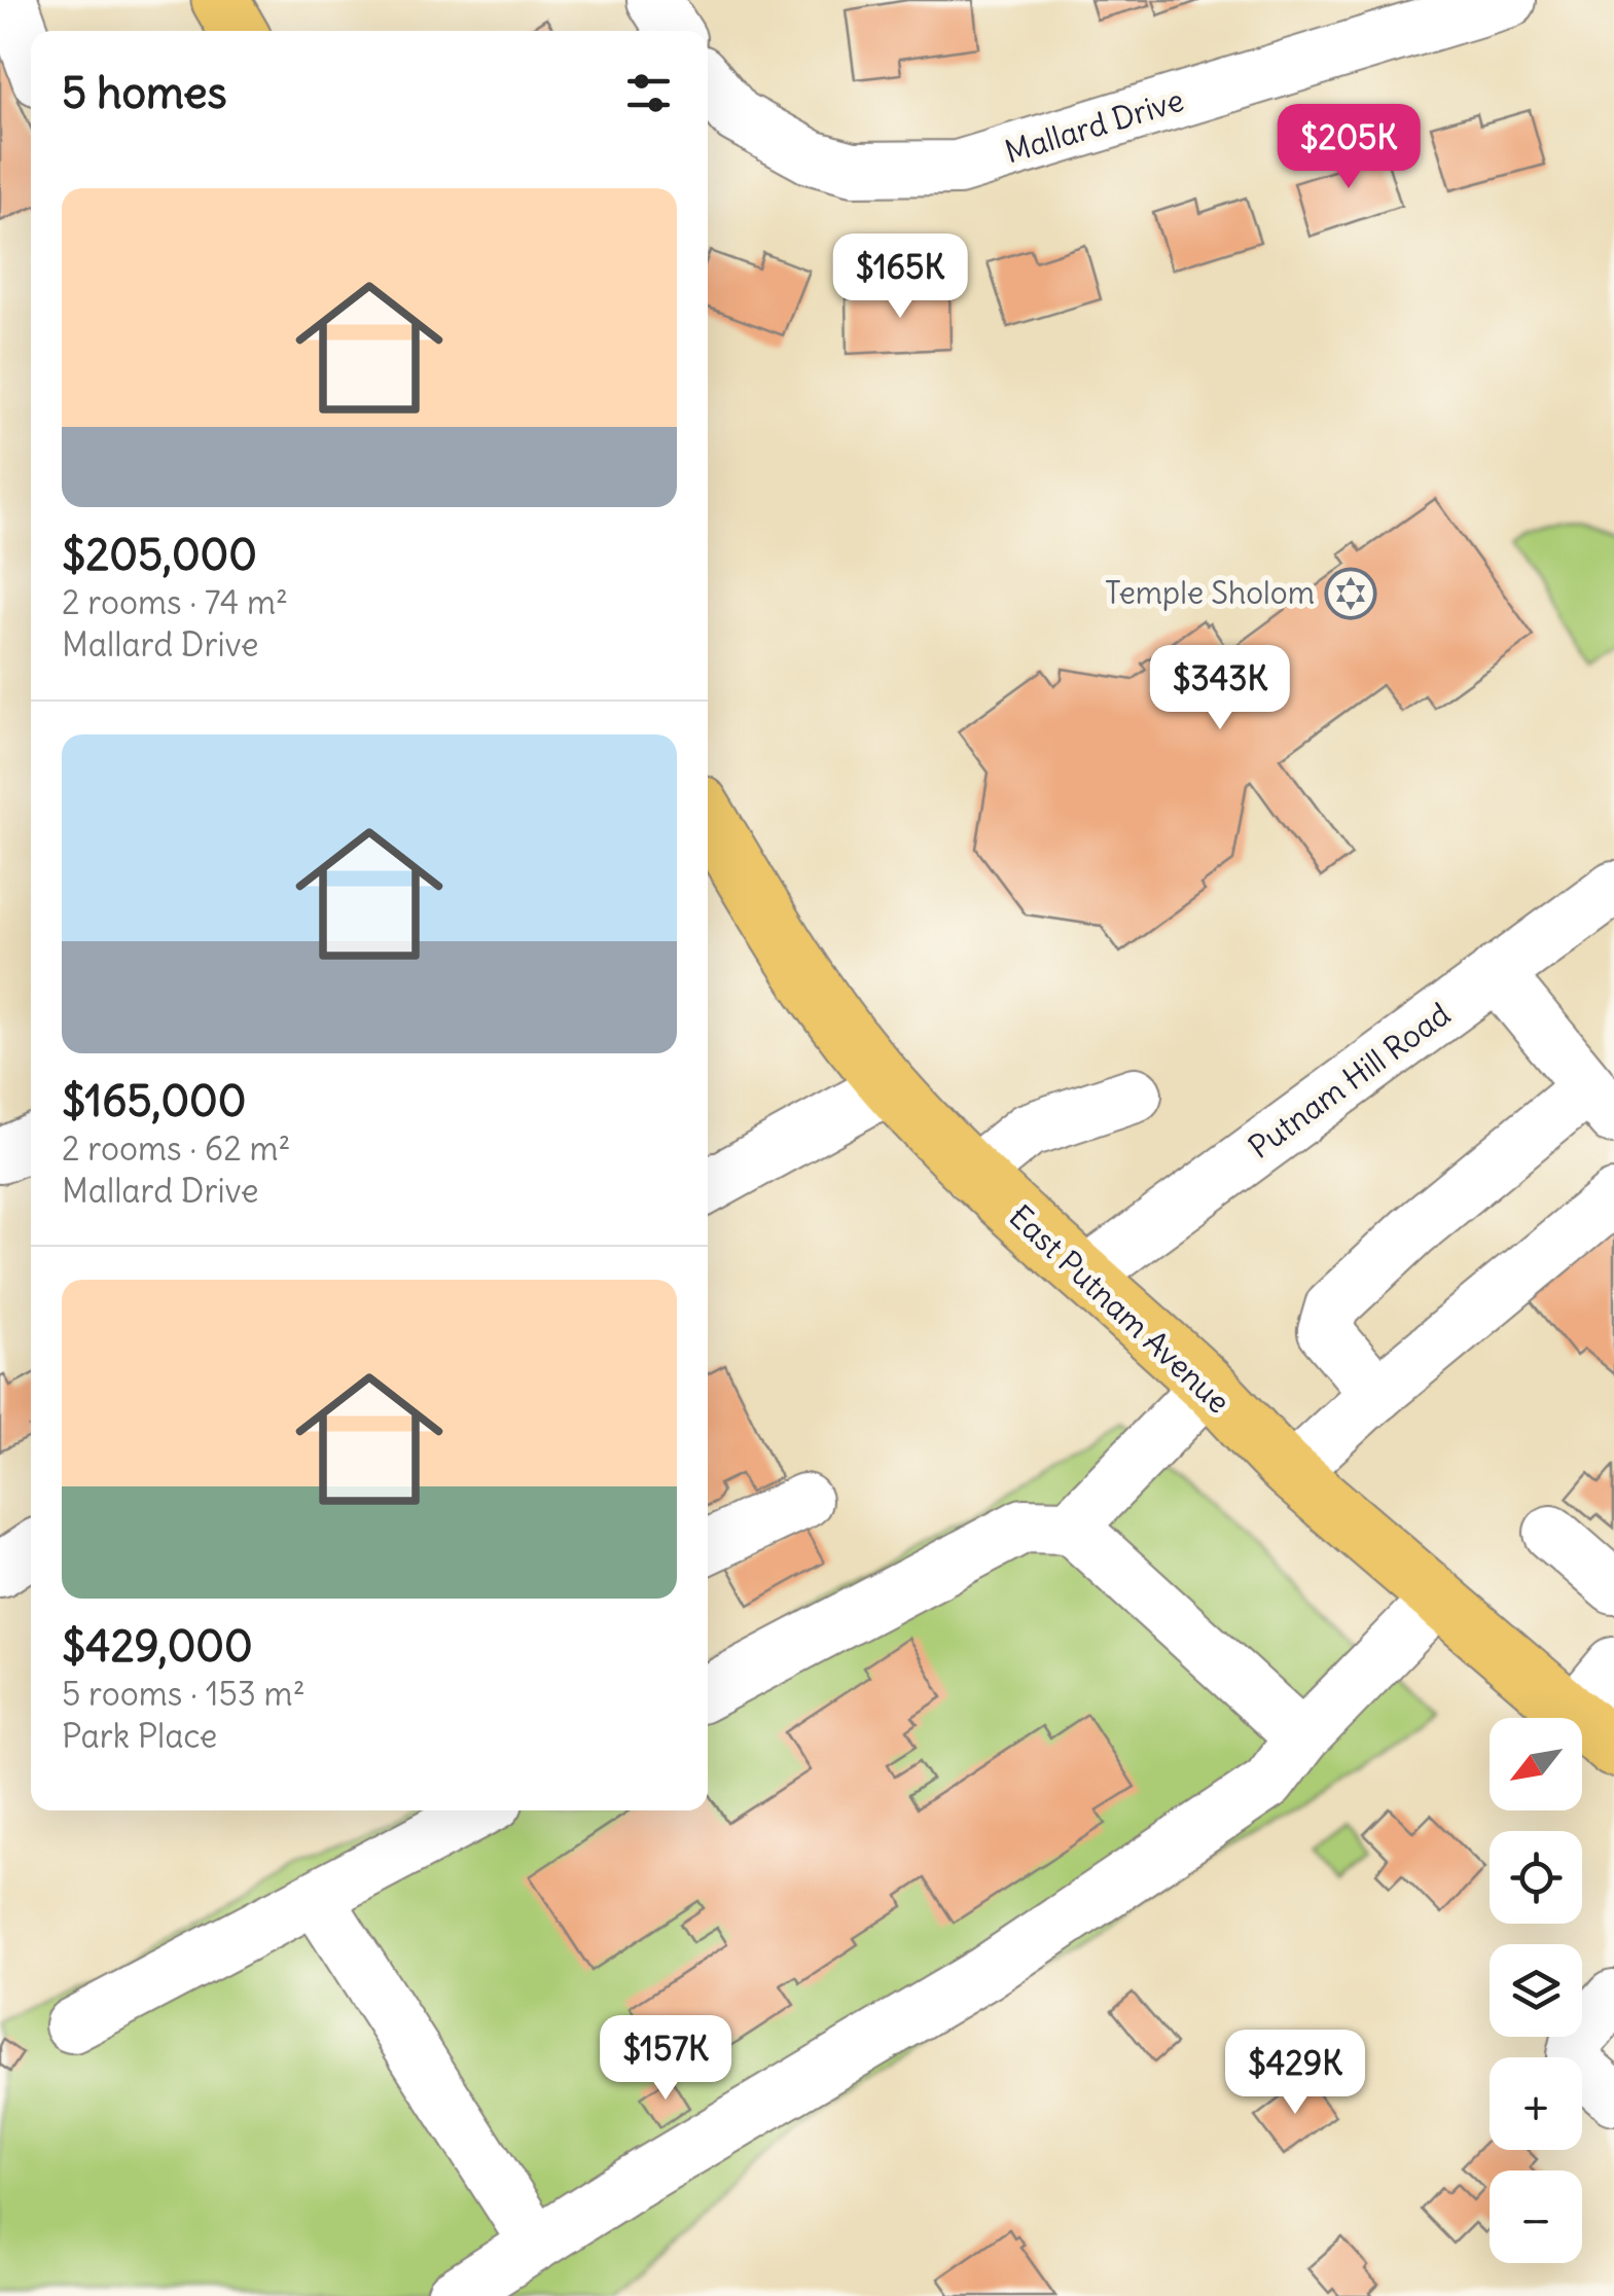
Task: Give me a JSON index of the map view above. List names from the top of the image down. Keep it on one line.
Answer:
{"streets":{"main road":["East Putnam Avenue"],"street":["Mallard Drive","Putnam Hill Road"]},"crossings":[["Putnam Hill Road","East Putnam Avenue"]],"places":{"synagogue":["Temple Sholom"]},"north":"bottom left","page":{"heading":"5 homes","price":["$205K","$165K","$343K","$157K","$429K"],"list":[{"name":"$205,000","note":"2 rooms · 74 m² · Mallard Drive"},{"name":"$165,000","note":"2 rooms · 62 m² · Mallard Drive"},{"name":"$429,000","note":"5 rooms · 153 m² · Park Place"}],"map_buttons":["+","−"]}}
